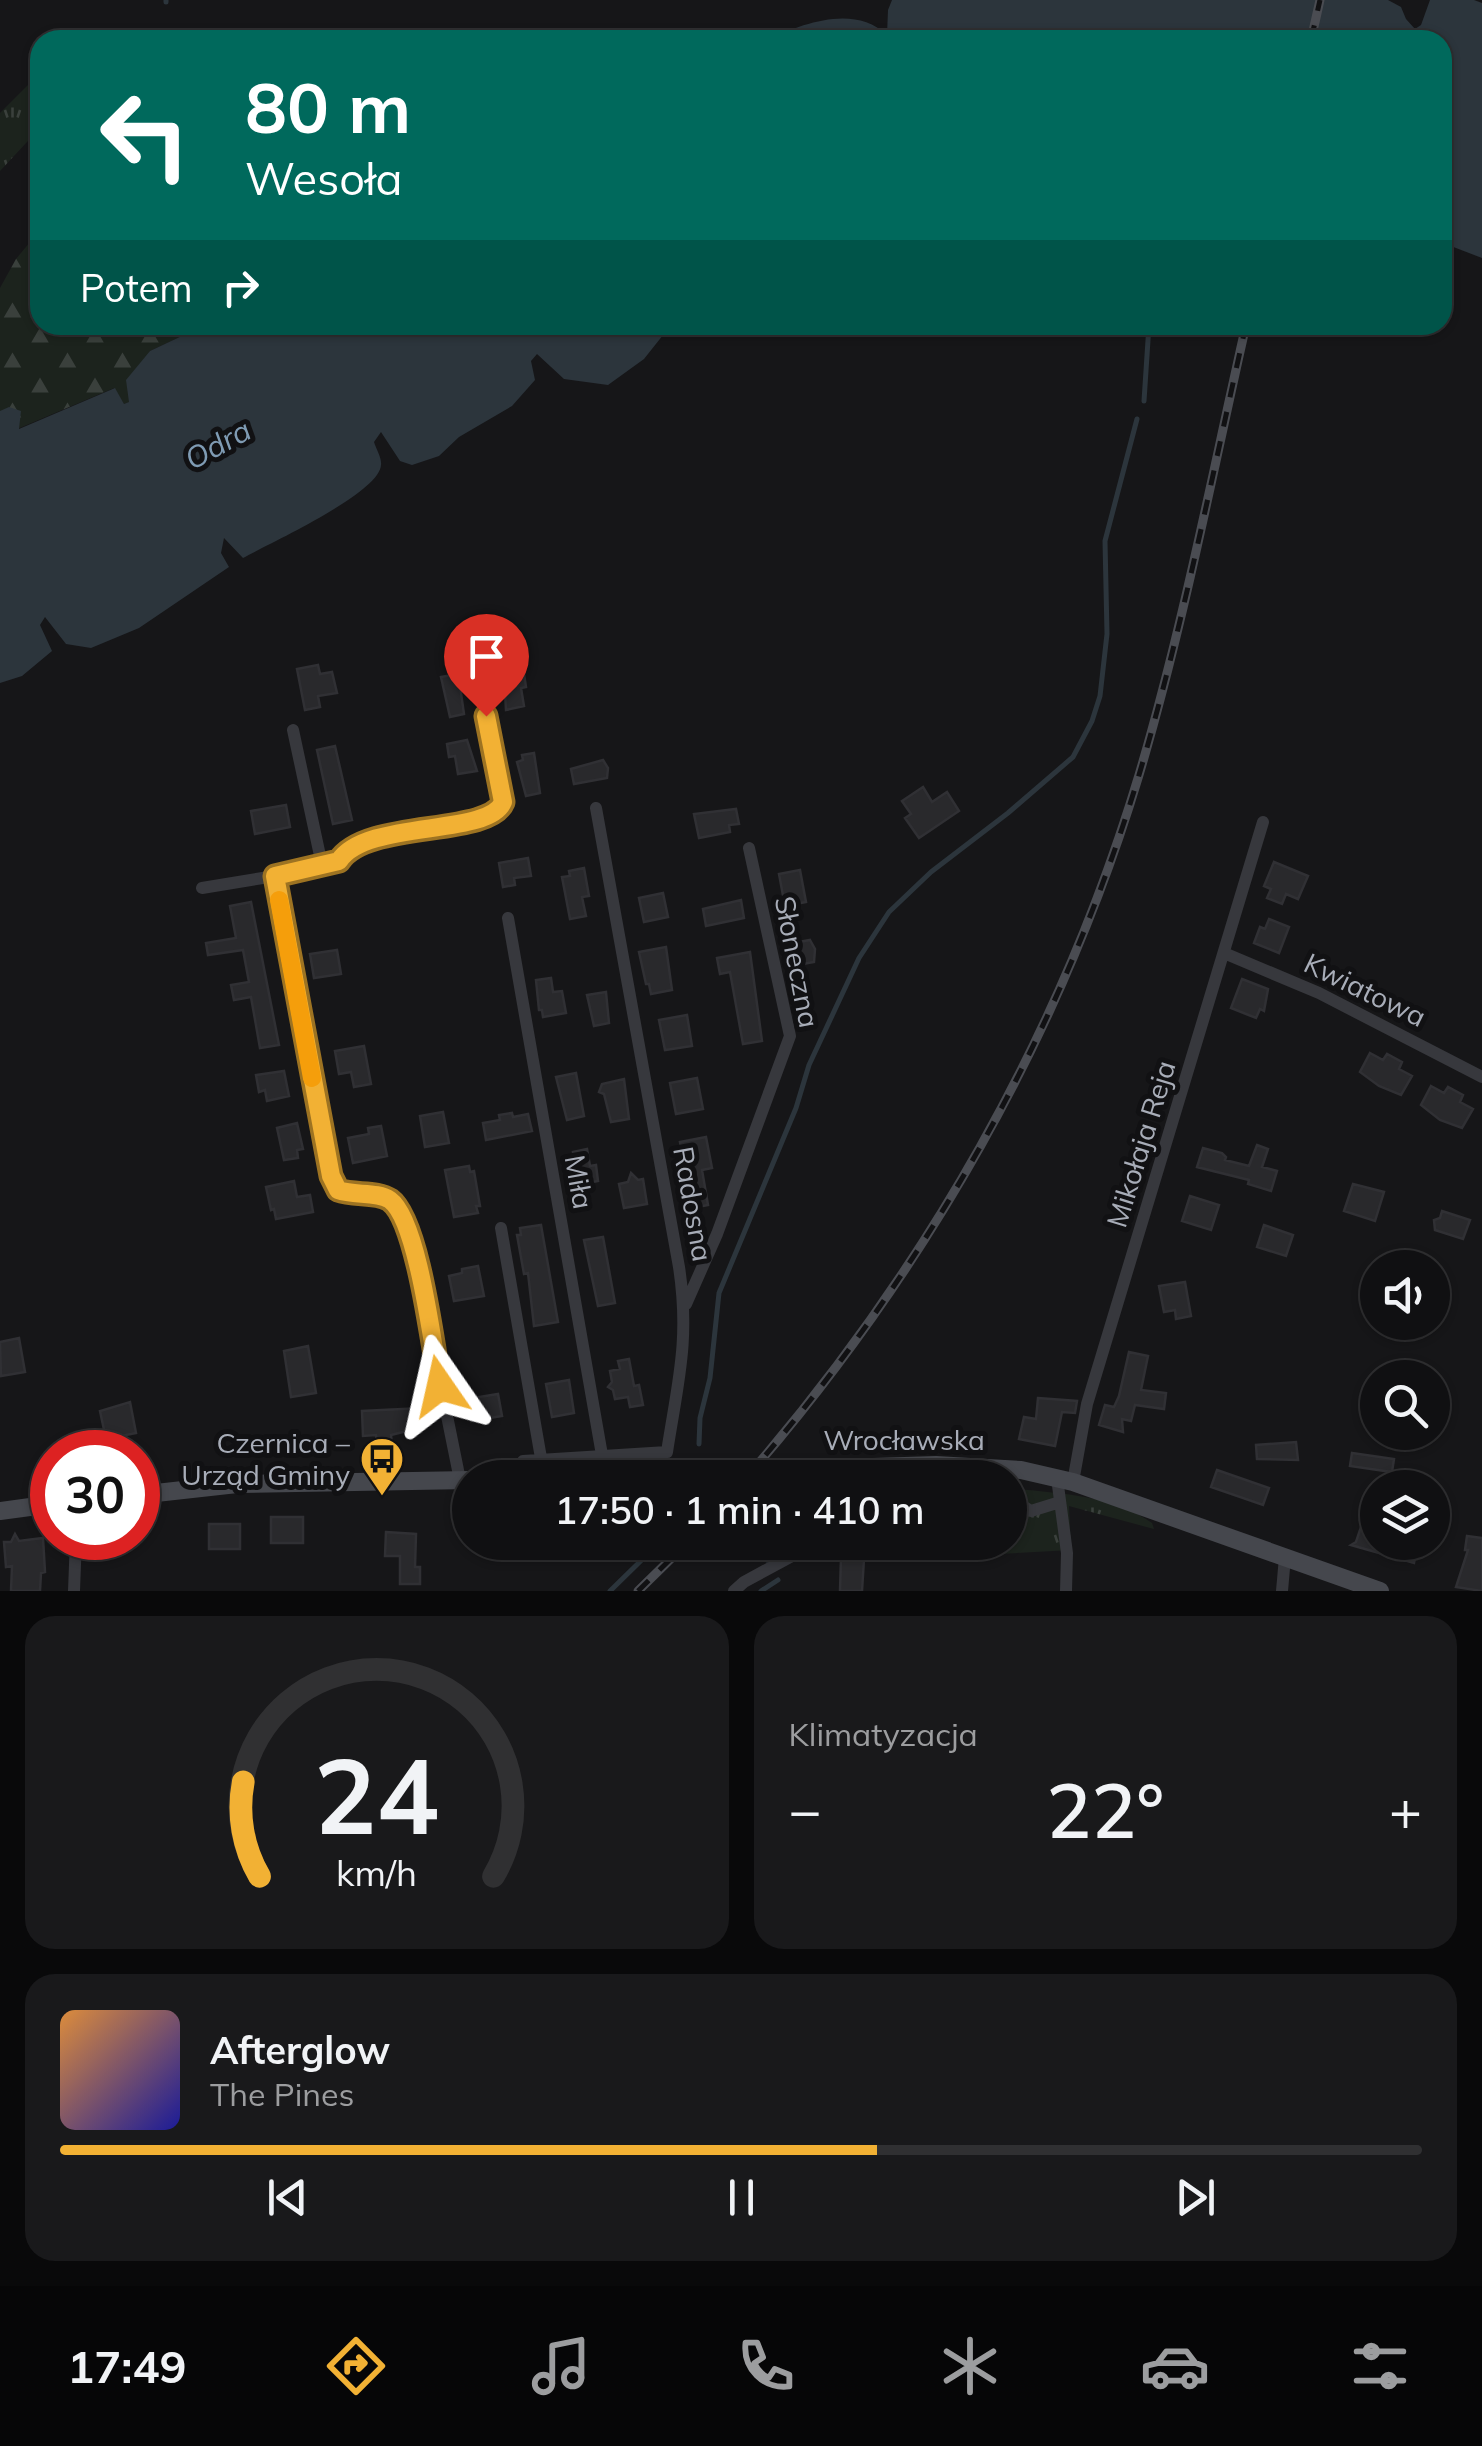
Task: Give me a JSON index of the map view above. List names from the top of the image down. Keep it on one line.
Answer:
{"streets":{"main road":["Wrocławska"],"street":["Słoneczna","Kwiatowa","Mikołaja Reja","Miła","Radosna"]},"crossings":[["Słoneczna","Radosna"],["Kwiatowa","Mikołaja Reja"],["Mikołaja Reja","Wrocławska"],["Miła","Radosna"]],"water":["Odra"],"places":{"bus stop":["Czernica – Urząd Gminy"]},"page":{"turn":["80 m","Wesoła"],"then":"Potem","limit":"30","trip":"17:50 · 1 min · 410 m","tile":"Klimatyzacja","heat":["−","22°","+"],"song":["Afterglow","The Pines"],"tabs":"17:49","gauge":["24","km/h"]}}
